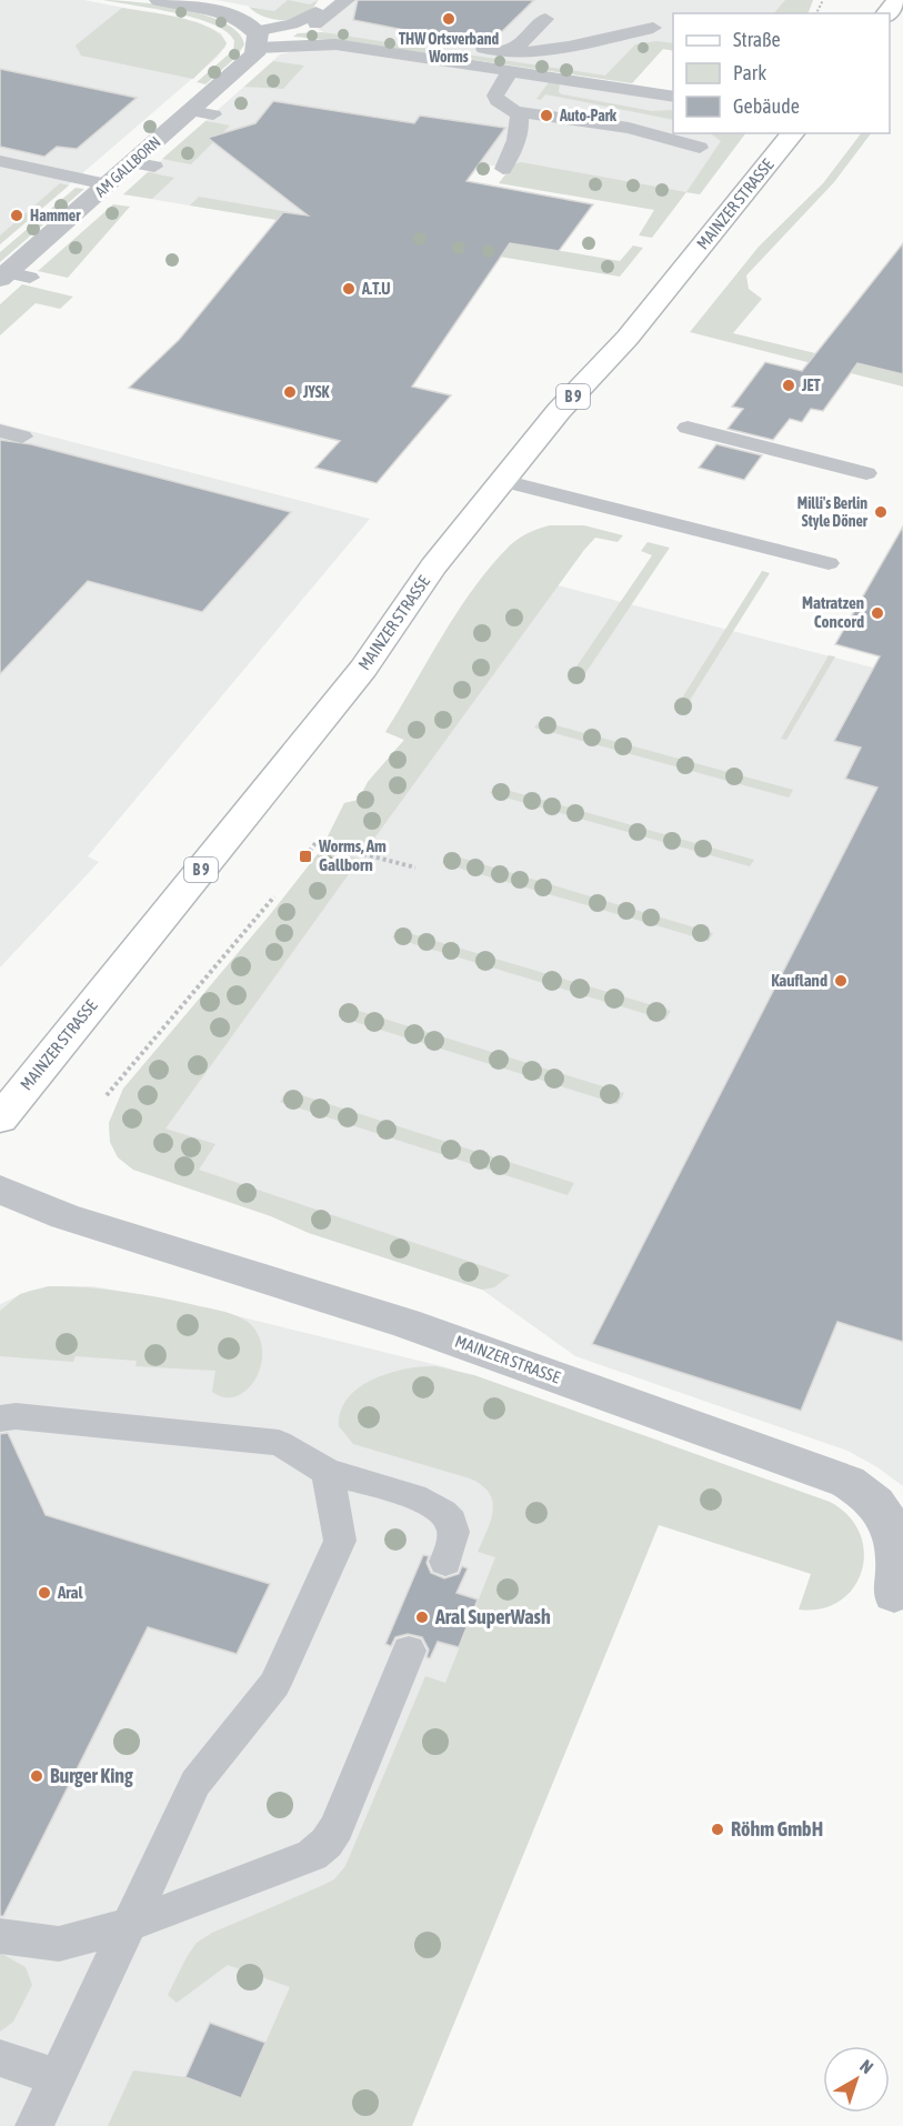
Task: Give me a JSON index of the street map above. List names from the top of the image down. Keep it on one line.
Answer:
{"streets":{"main road":["MAINZER STRASSE","B 9"],"street":["AM GALLBORN"]},"places":{"other":["THW Ortsverband Worms","Auto-Park","Hammer","A.T.U","JET","JYSK","Milli's Berlin Style Döner","Matratzen Concord","Kaufland","Aral","Aral SuperWash","Burger King","Röhm GmbH"],"transit":["Worms, Am Gallborn"]},"legend":["Straße","Park","Gebäude"],"north":"top right"}
